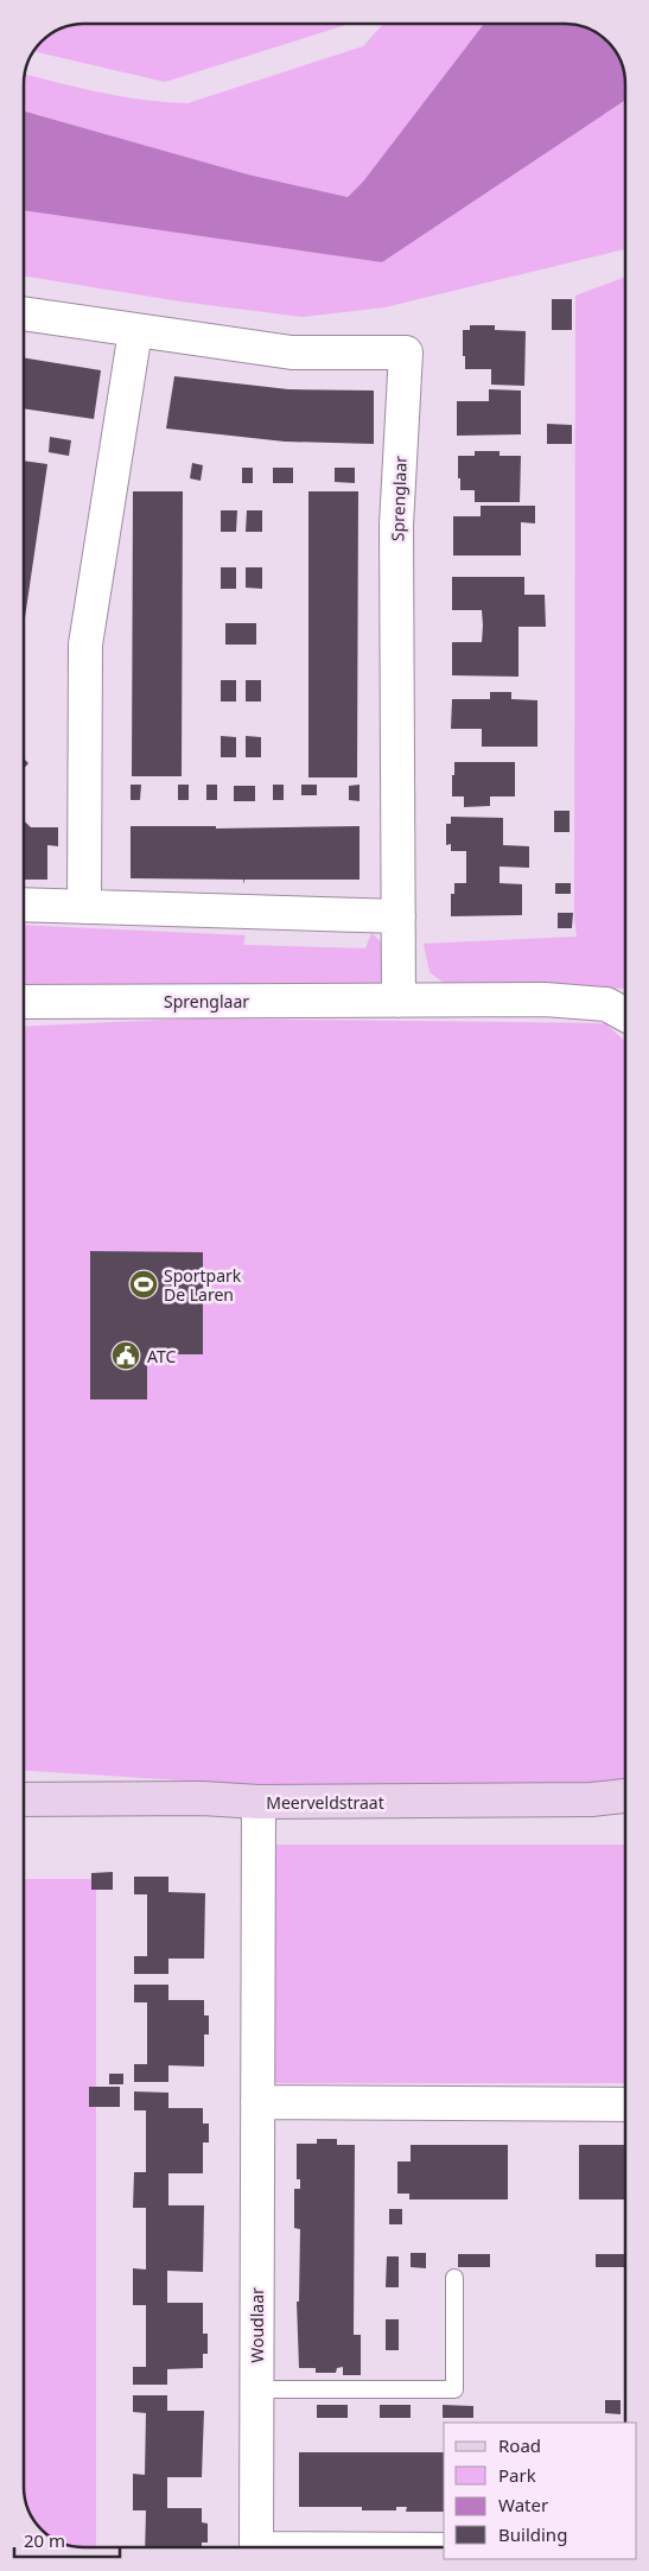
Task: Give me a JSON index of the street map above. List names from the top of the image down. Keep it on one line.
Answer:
{"streets":{"street":["Sprenglaar","Meerveldstraat","Woudlaar"]},"crossings":[["Meerveldstraat","Woudlaar"]],"places":{"sports":["Sportpark De Laren"],"public building":["ATC"]},"legend":["Road","Park","Water","Building"],"scale_bar":"20 m"}
